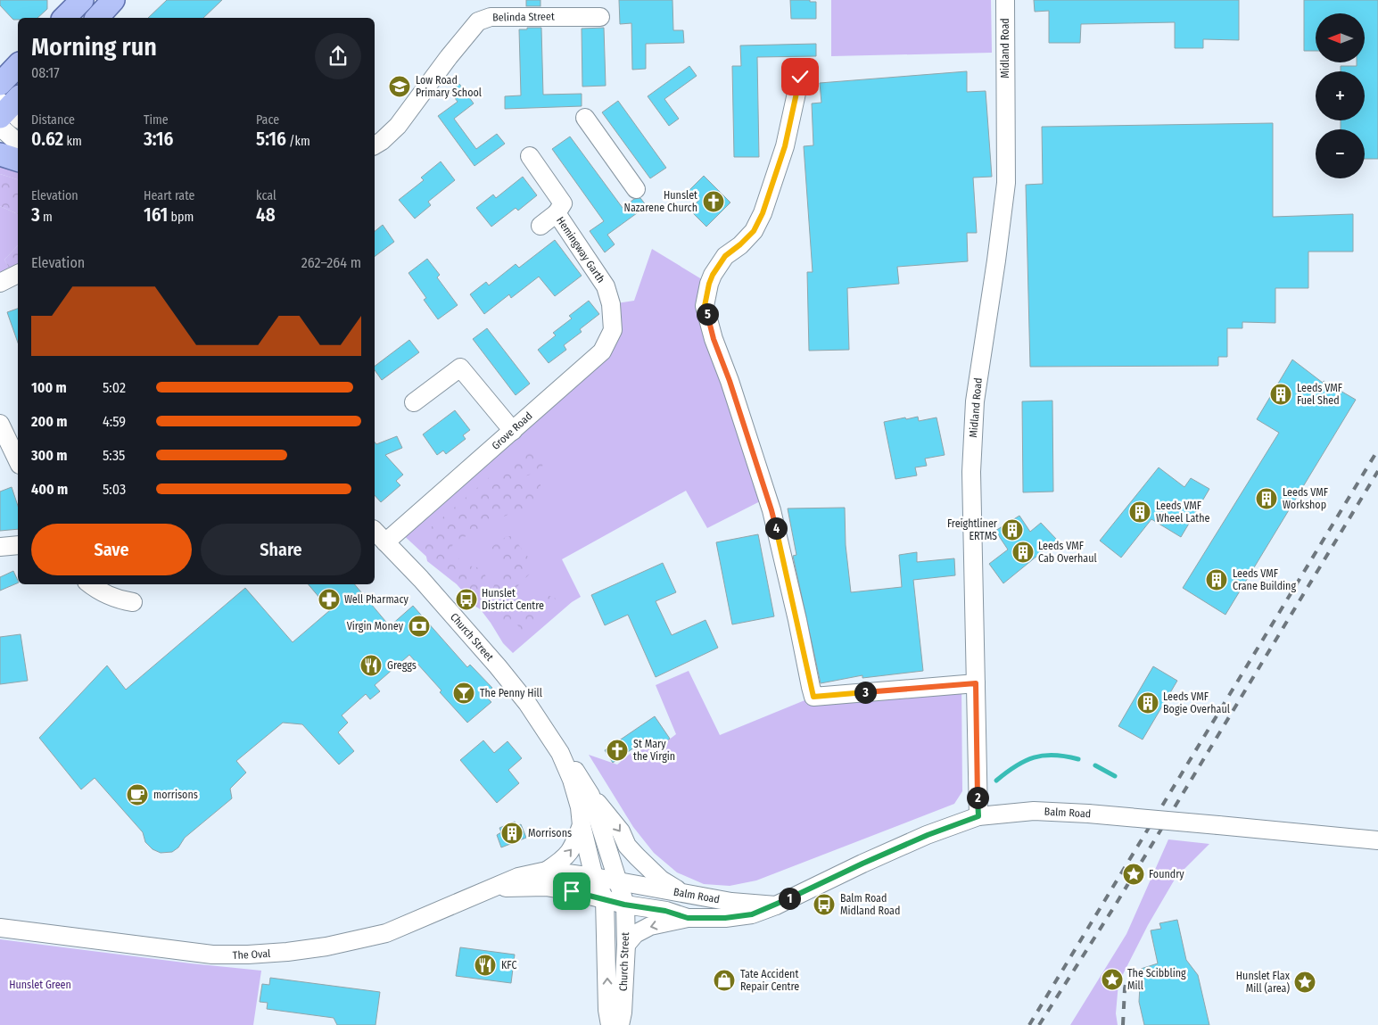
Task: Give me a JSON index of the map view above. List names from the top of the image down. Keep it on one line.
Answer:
{"streets":{"street":["Belinda Street","Midland Road","Hemingway Garth","Grove Road","Church Street","Balm Road","The Oval"]},"crossings":[["Midland Road","Balm Road"],["Hemingway Garth","Grove Road"],["Grove Road","Church Street"],["Church Street","Balm Road"],["Church Street","The Oval"],["Balm Road","The Oval"]],"parks":["Hunslet Green"],"places":{"school or university":["Low Road Primary School"],"church":["Hunslet Nazarene Church","St Mary the Virgin"],"building":["Leeds VMF Fuel Shed","Leeds VMF Workshop","Leeds VMF Wheel Lathe","Freightliner ERTMS","Leeds VMF Cab Overhaul","Leeds VMF Crane Building","Leeds VMF Bogie Overhaul","Morrisons"],"pharmacy":["Well Pharmacy"],"bus stop":["Hunslet District Centre","Balm Road Midland Road"],"bank":["Virgin Money"],"restaurant":["Greggs","KFC"],"bar":["The Penny Hill"],"cafe":["morrisons"],"place":["Foundry","The Scibbling Mill","Hunslet Flax Mill (area)"],"shop":["Tate Accident Repair Centre"]},"north":"left","page":{"map_buttons":["+","−"],"heading":["Morning run","08:17"],"stats":[["Distance","0.62 km"],["Time","3:16"],["Pace","5:16 /km"],["Elevation","3 m"],["Heart rate","161 bpm"],["kcal","48"]],"chart":["Elevation","262–264 m"],"pins":["5","4","3","2","1"],"list":[{"name":"100 m","note":"5:02"},{"name":"200 m","note":"4:59"},{"name":"300 m","note":"5:35"},{"name":"400 m","note":"5:03"}],"buttons":["Save","Share"]}}
